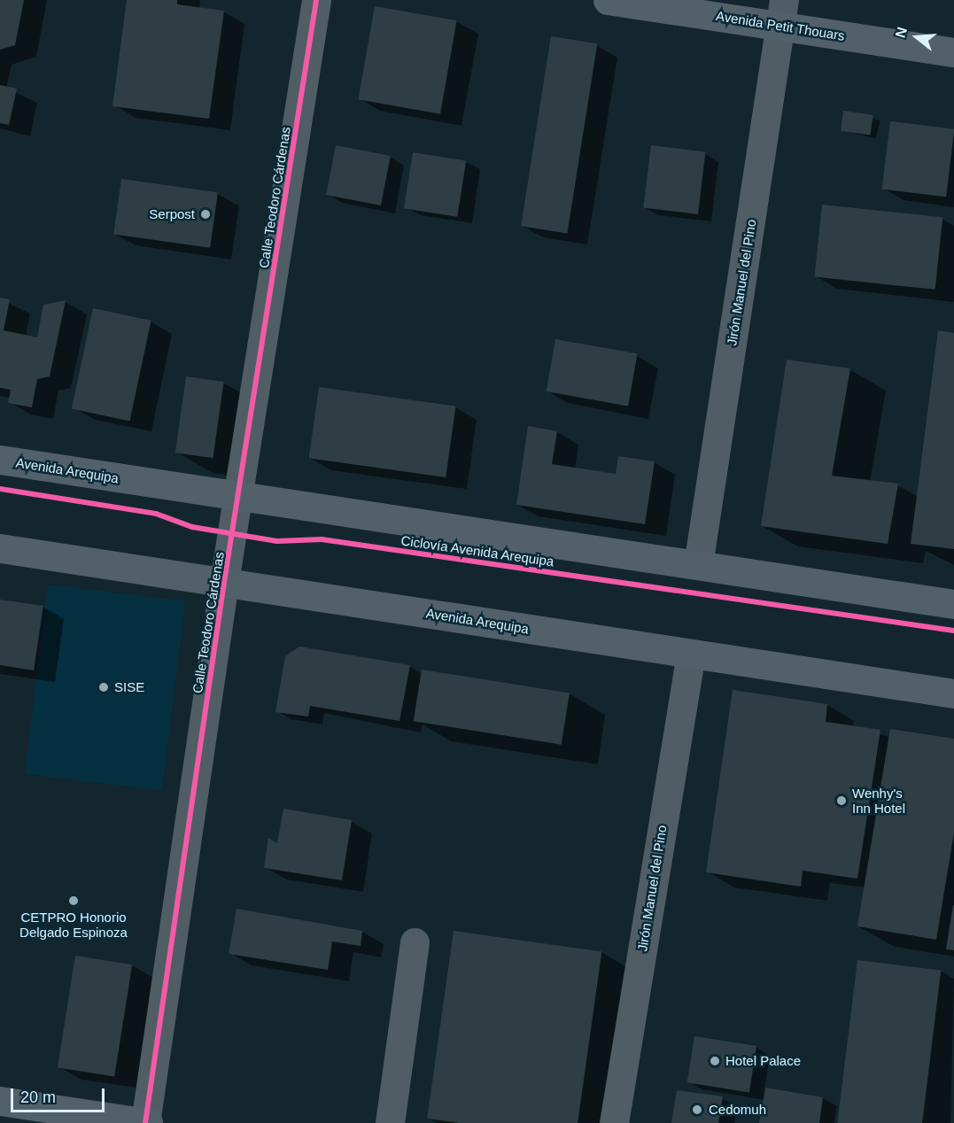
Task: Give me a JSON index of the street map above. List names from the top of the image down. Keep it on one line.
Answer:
{"streets":{"main road":["Avenida Petit Thouars","Avenida Arequipa"],"street":["Calle Teodoro Cárdenas","Jirón Manuel del Pino"],"cycle path":["Ciclovía Avenida Arequipa"]},"crossings":[["Avenida Petit Thouars","Jirón Manuel del Pino"],["Calle Teodoro Cárdenas","Avenida Arequipa"],["Jirón Manuel del Pino","Avenida Arequipa"]],"places":["Serpost","SISE","Wenhy's Inn Hotel","CETPRO Honorio Delgado Espinoza","Hotel Palace","Cedomuh"],"scale_bar":"20 m","north":"left"}
